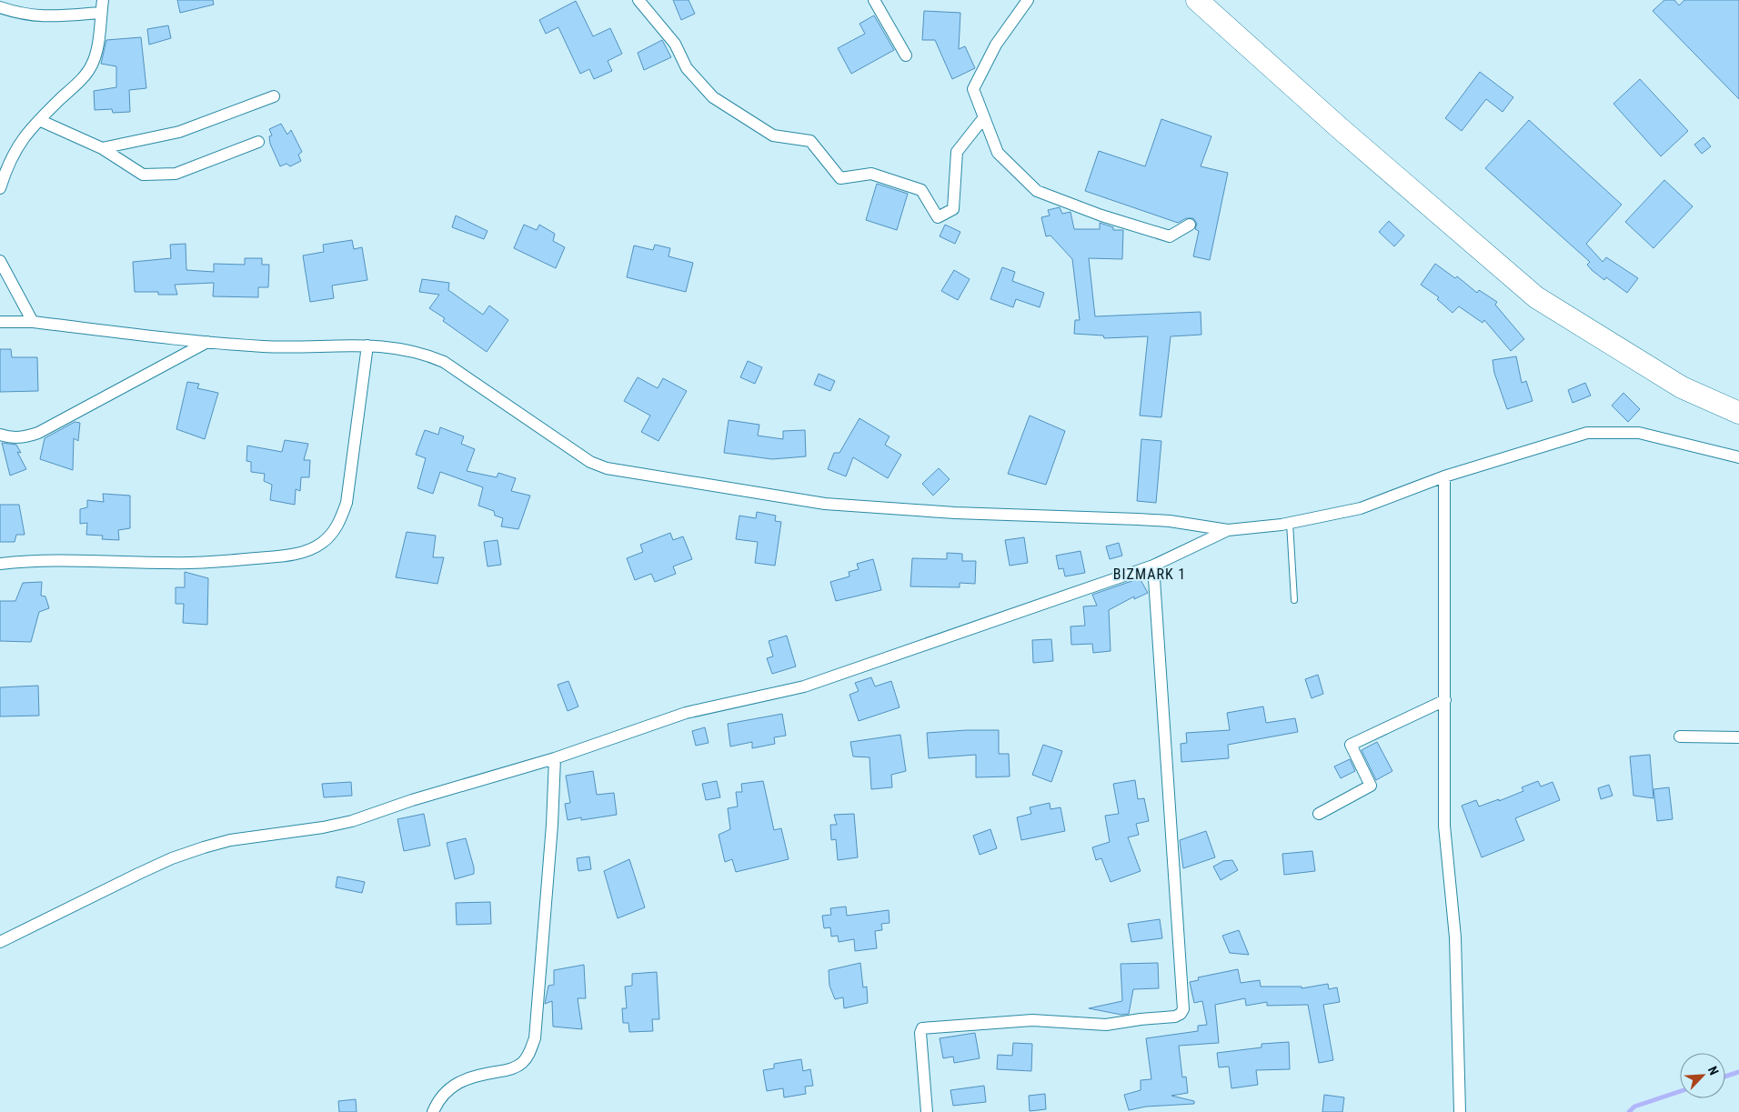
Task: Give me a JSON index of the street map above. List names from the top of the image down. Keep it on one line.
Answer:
{"districts":["BIZMARK 1"],"north":"top right"}
